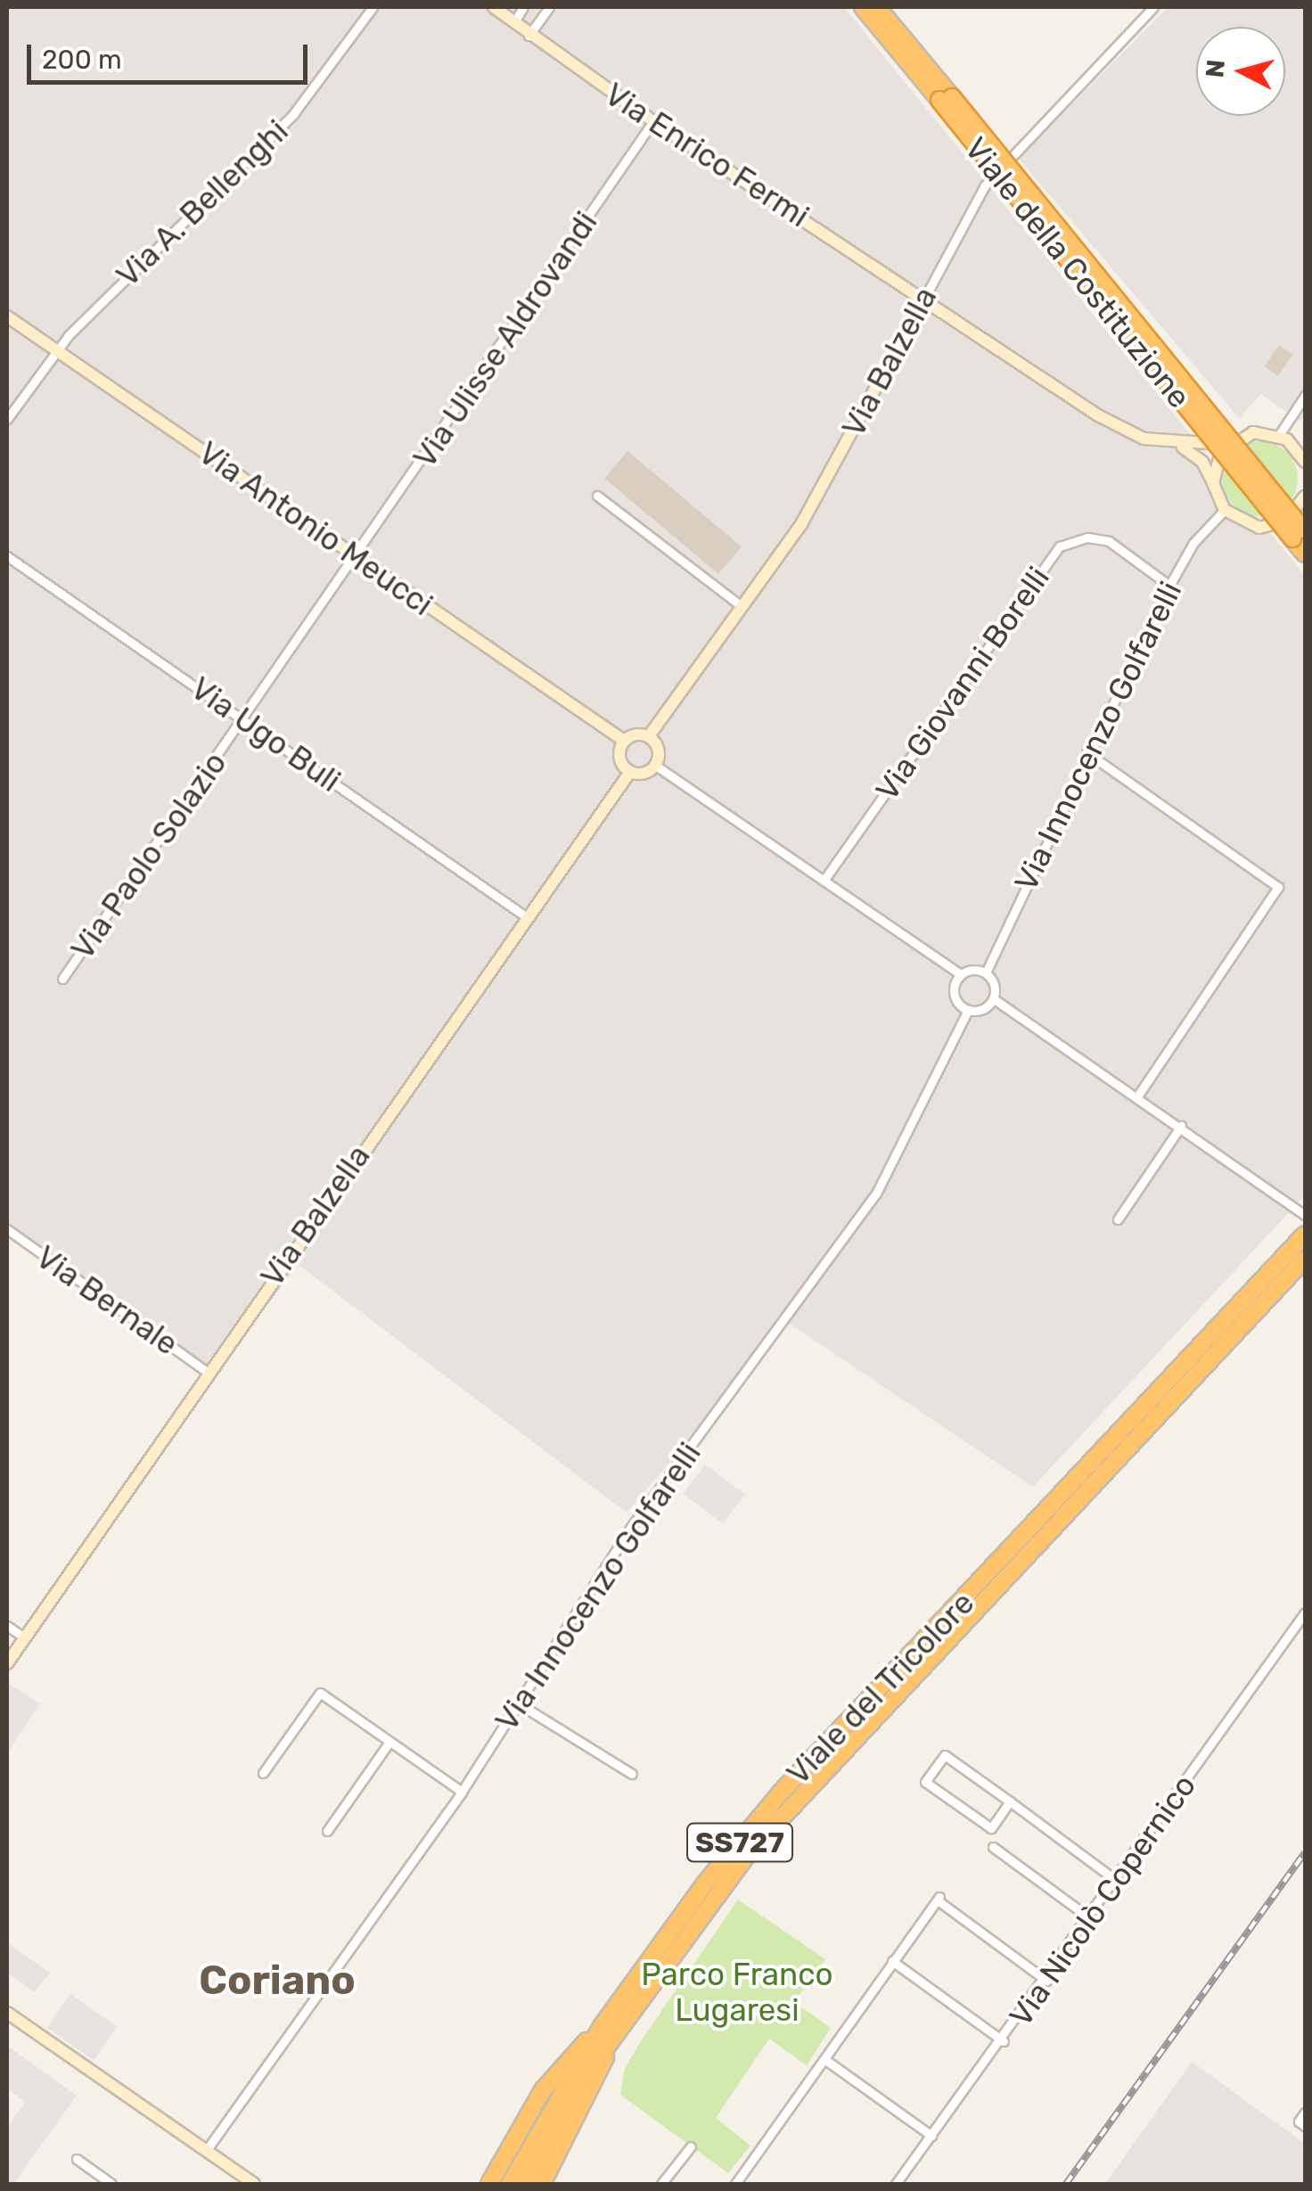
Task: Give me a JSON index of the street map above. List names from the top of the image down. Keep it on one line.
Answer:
{"streets":{"highway":["Viale della Costituzione","Viale del Tricolore","SS727"],"street":["Via Enrico Fermi","Via A. Bellenghi","Via Ulisse Aldrovandi","Via Balzella","Via Antonio Meucci","Via Giovanni Borelli","Via Ugo Buli","Via Innocenzo Golfarelli","Via Paolo Solazio","Via Bernale","Via Nicolò Copernico"]},"crossings":[["Via Enrico Fermi","Via Ulisse Aldrovandi"],["Via Enrico Fermi","Via Balzella"],["Via A. Bellenghi","Via Antonio Meucci"],["Via Ulisse Aldrovandi","Via Antonio Meucci"],["Via Ulisse Aldrovandi","Via Paolo Solazio"],["Via Balzella","Via Antonio Meucci"],["Via Balzella","Via Ugo Buli"],["Via Balzella","Via Bernale"],["Via Antonio Meucci","Via Paolo Solazio"],["Via Giovanni Borelli","Via Innocenzo Golfarelli"],["Via Ugo Buli","Via Paolo Solazio"]],"districts":["Coriano"],"parks":["Parco Franco Lugaresi"],"scale_bar":"200 m","north":"left"}
